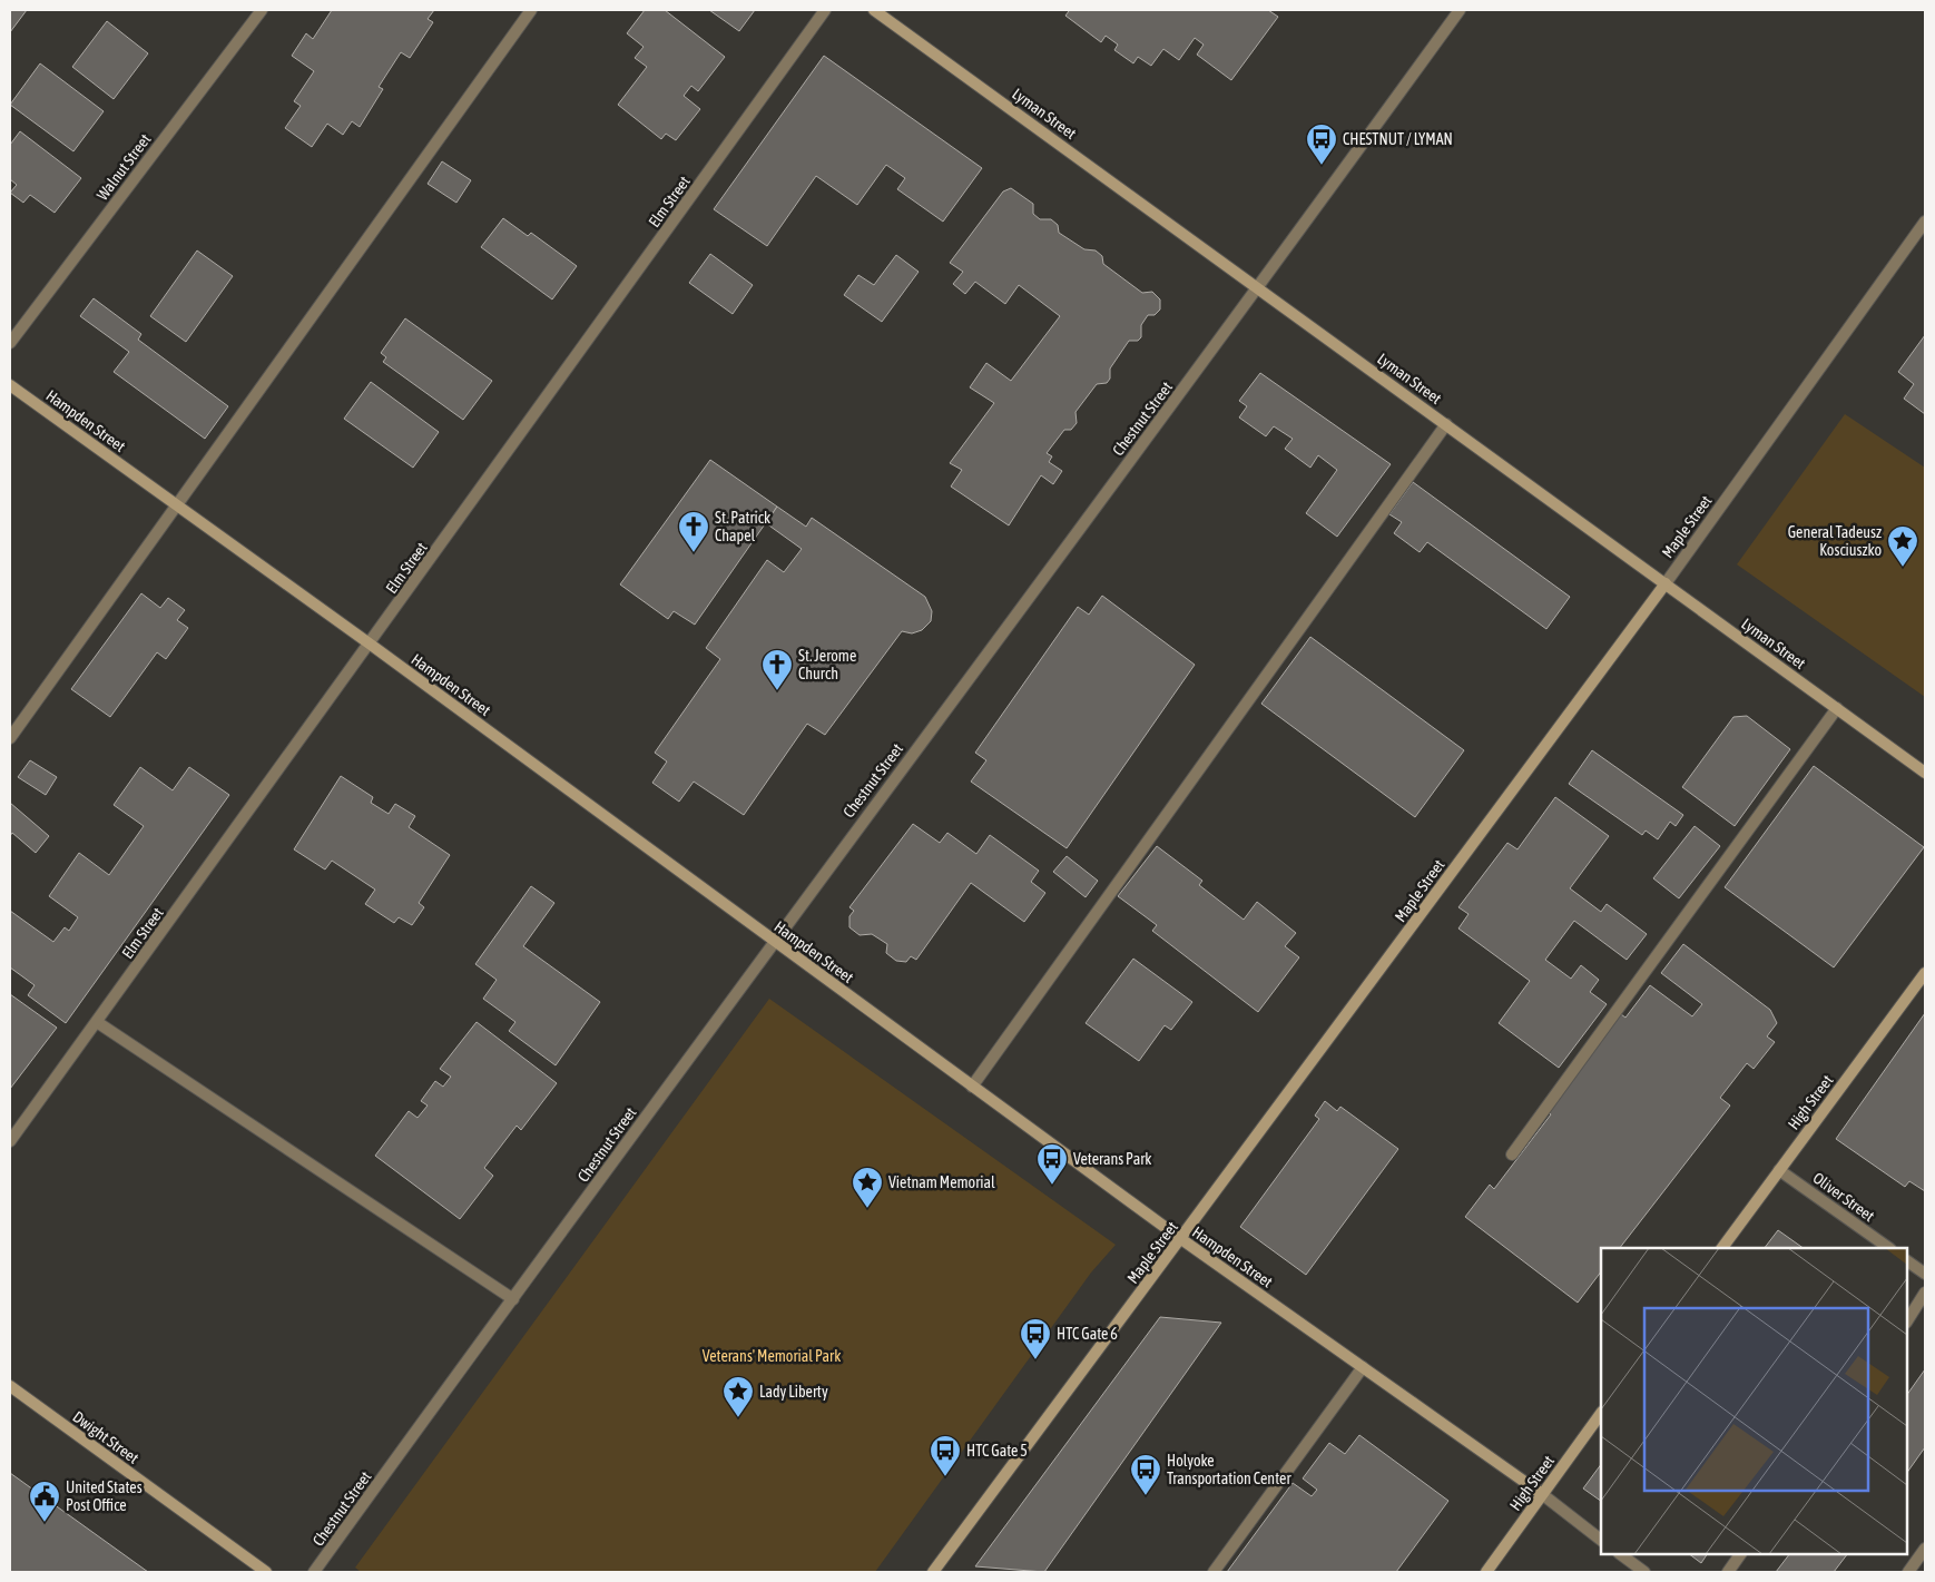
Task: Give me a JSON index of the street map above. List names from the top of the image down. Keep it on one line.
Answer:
{"streets":{"main road":["Lyman Street","Hampden Street","Maple Street","High Street","Dwight Street"],"street":["Walnut Street","Elm Street","Chestnut Street","Oliver Street"]},"crossings":[["Lyman Street","Chestnut Street"],["Lyman Street","Maple Street"],["Elm Street","Hampden Street"],["Chestnut Street","Hampden Street"],["Hampden Street","Maple Street"],["Hampden Street","High Street"],["High Street","Oliver Street"]],"parks":["Veterans' Memorial Park"],"places":{"bus stop":["CHESTNUT / LYMAN","Veterans Park","HTC Gate 6","HTC Gate 5","Holyoke Transportation Center"],"church":["St. Patrick Chapel","St. Jerome Church"],"place":["General Tadeusz Kosciuszko","Vietnam Memorial","Lady Liberty"],"public building":["United States Post Office"]}}
